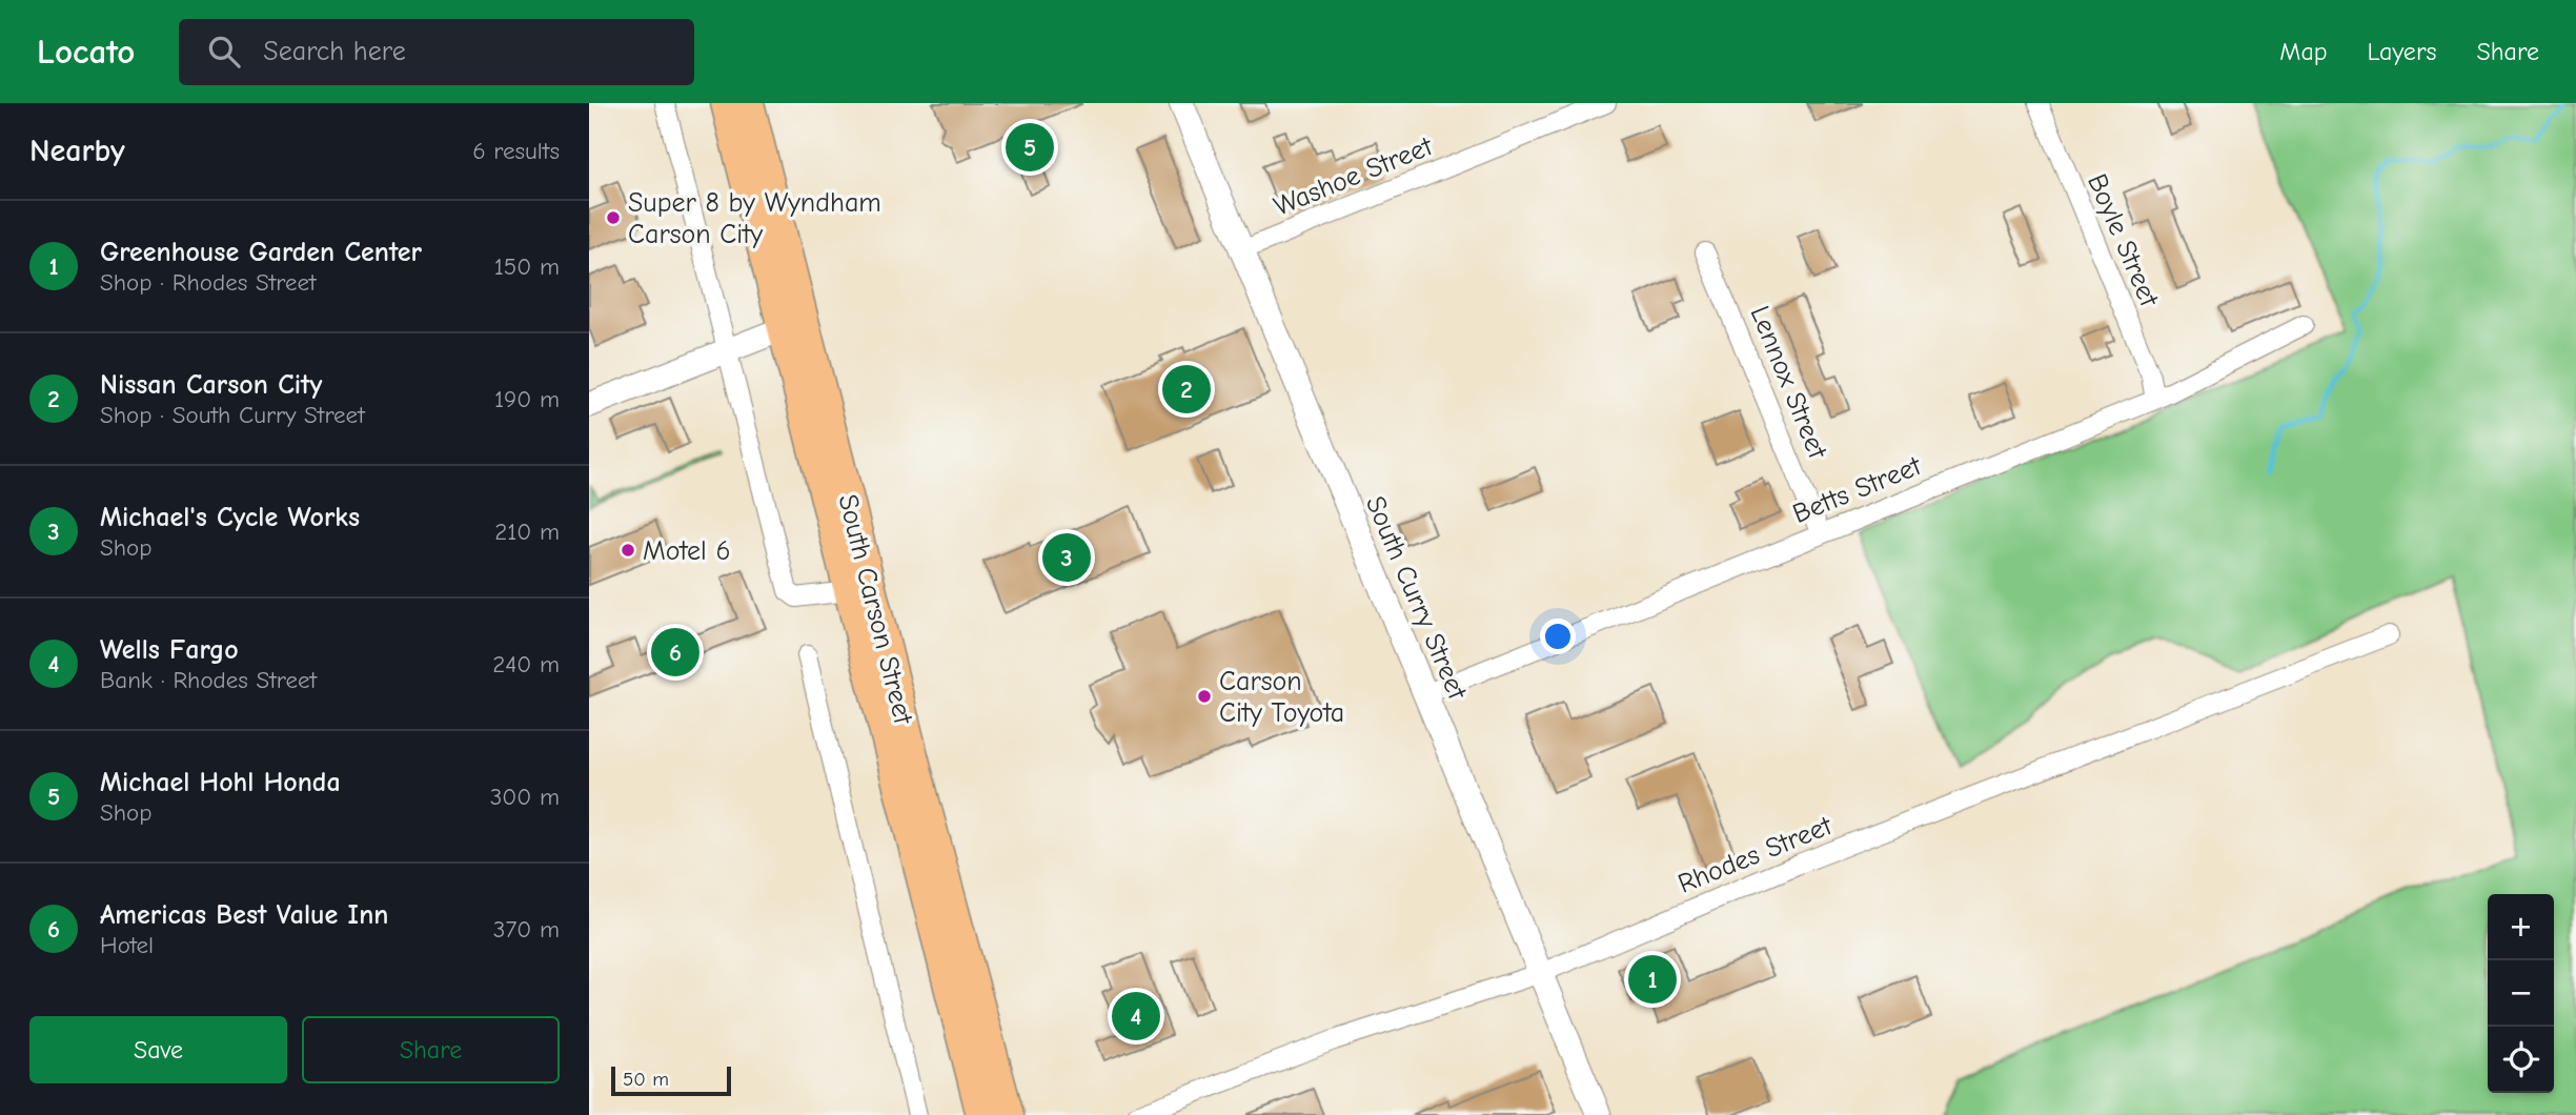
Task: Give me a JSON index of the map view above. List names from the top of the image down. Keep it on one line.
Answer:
{"streets":{"main road":["South Carson Street"],"street":["Washoe Street","Boyle Street","Lennox Street","Betts Street","South Curry Street","Rhodes Street"]},"crossings":[["Washoe Street","South Curry Street"],["Boyle Street","Betts Street"],["Lennox Street","Betts Street"],["Betts Street","South Curry Street"],["South Curry Street","Rhodes Street"]],"places":["Super 8 by Wyndham Carson City","Motel 6","Carson City Toyota"],"scale_bar":"50 m","page":{"header":"Locato","search":"Search here","nav":["Map","Layers","Share"],"heading":["Nearby","6 results"],"pins":["5","2","3","6","1","4"],"list":[{"mark":"1","name":"Greenhouse Garden Center","note":"Shop · Rhodes Street","value":"150 m"},{"mark":"2","name":"Nissan Carson City","note":"Shop · South Curry Street","value":"190 m"},{"mark":"3","name":"Michael's Cycle Works","note":"Shop","value":"210 m"},{"mark":"4","name":"Wells Fargo","note":"Bank · Rhodes Street","value":"240 m"},{"mark":"5","name":"Michael Hohl Honda","note":"Shop","value":"300 m"},{"mark":"6","name":"Americas Best Value Inn","note":"Hotel","value":"370 m"}],"map_buttons":["+","−"],"buttons":["Save","Share"],"scale":"50 m"}}
